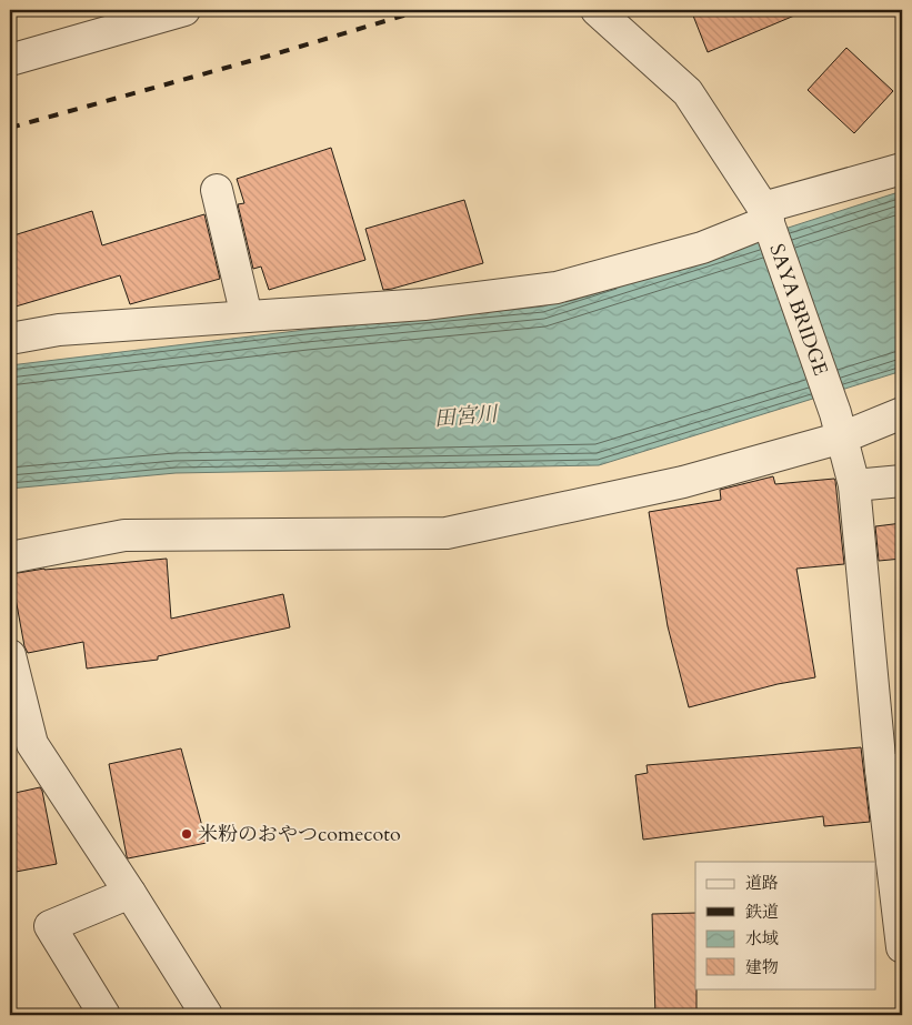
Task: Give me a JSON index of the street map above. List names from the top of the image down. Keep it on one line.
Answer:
{"streets":{"street":["SAYA BRIDGE"]},"water":["田宮川"],"places":["米粉のおやつcomecoto"],"legend":["道路","鉄道","水域","建物"]}
